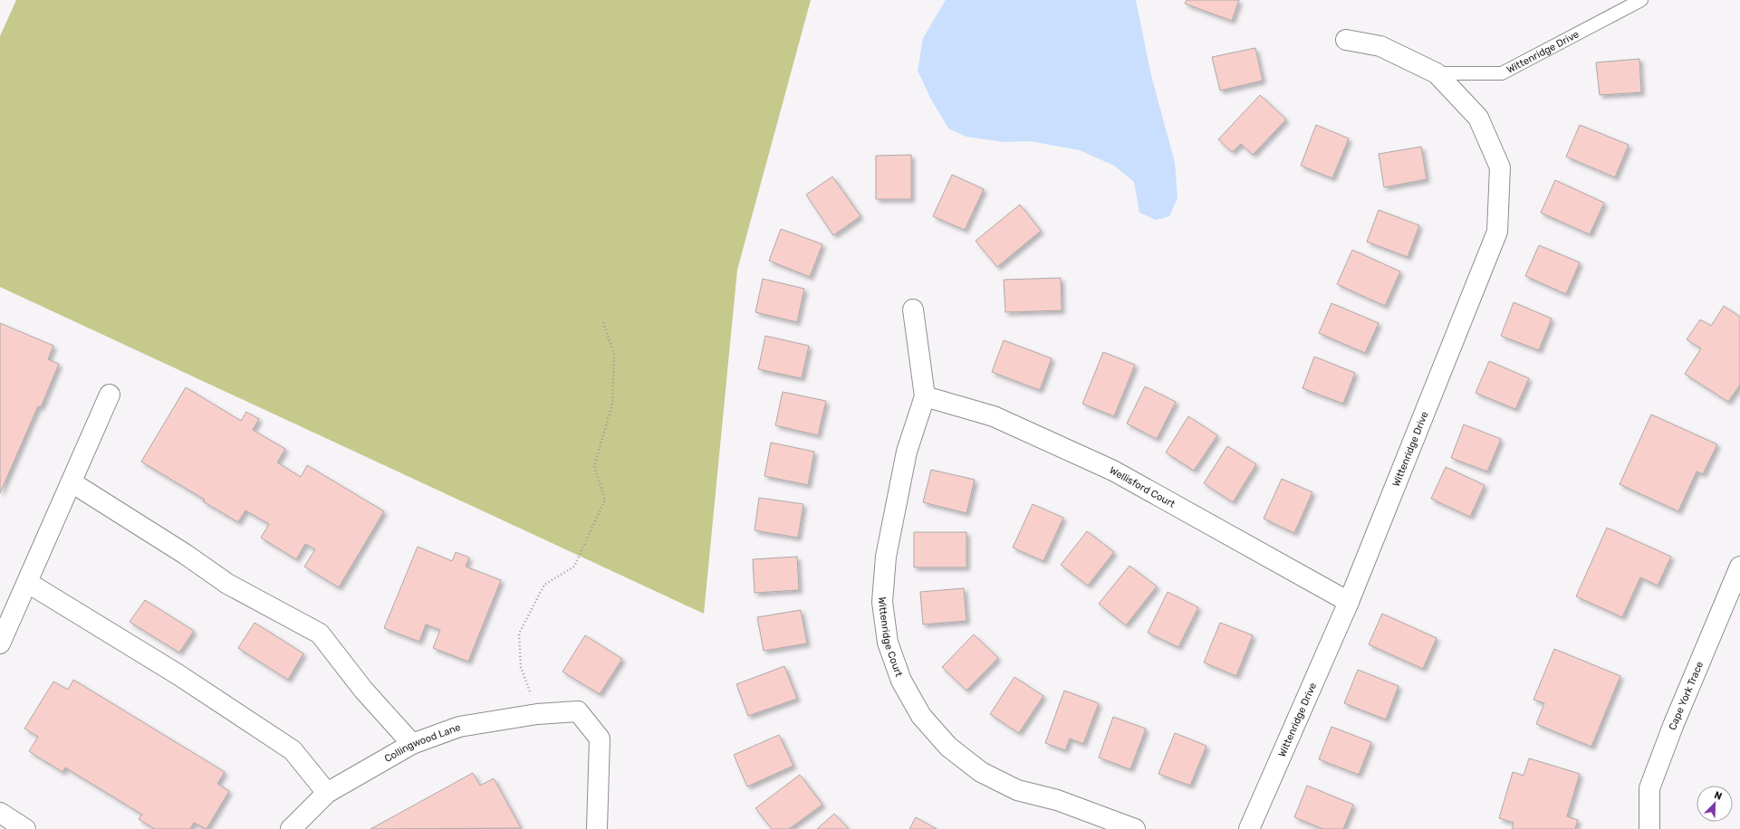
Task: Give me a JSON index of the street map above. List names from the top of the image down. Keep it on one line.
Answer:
{"streets":{"street":["Wittenridge Drive","Wellisford Court","Wittenridge Court","Cape York Trace","Collingwood Lane"]},"crossings":[["Wittenridge Drive","Wellisford Court"],["Wellisford Court","Wittenridge Court"]],"north":"top right"}
